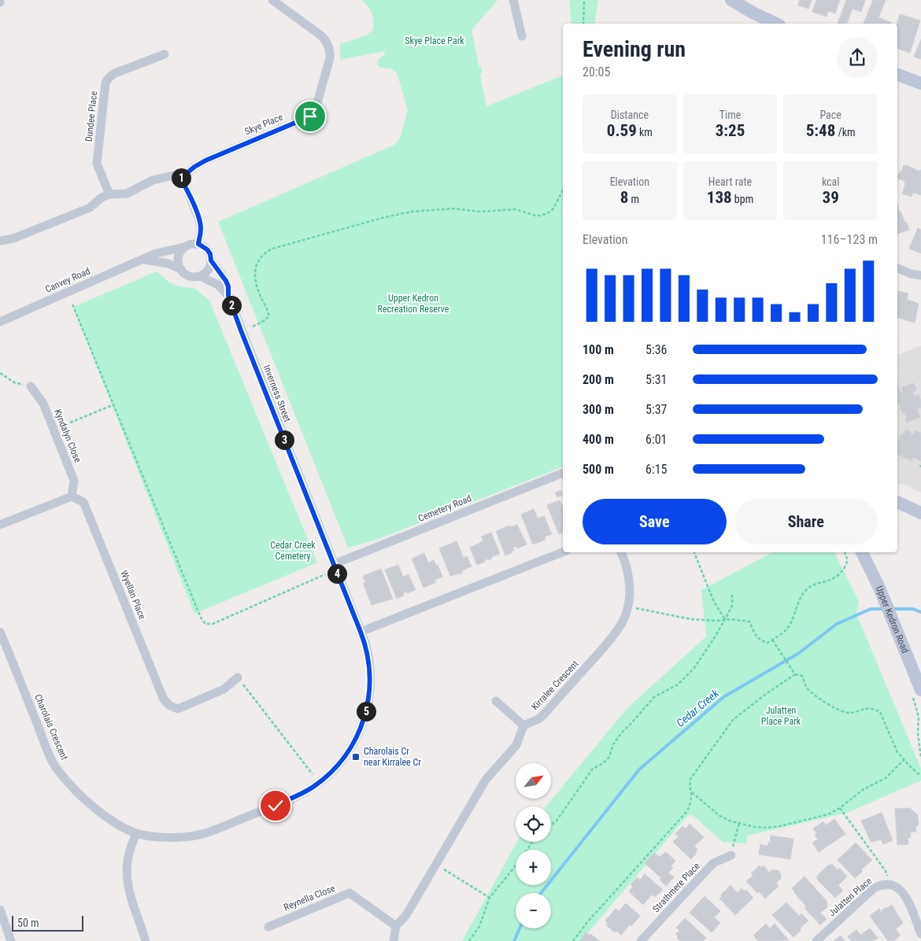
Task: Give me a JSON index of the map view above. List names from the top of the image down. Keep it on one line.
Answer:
{"streets":{"main road":["Upper Kedron Road"],"street":["Dundee Place","Skye Place","Canvey Road","Inverness Street","Kyndalyn Close","Cemetery Road","Wyellan Place","Kirralee Crescent","Charolais Crescent","Strathmere Place","Julatten Place","Reynella Close"]},"crossings":[["Canvey Road","Inverness Street"],["Inverness Street","Cemetery Road"],["Inverness Street","Charolais Crescent"],["Kyndalyn Close","Wyellan Place"],["Cemetery Road","Charolais Crescent"]],"water":["Cedar Creek"],"parks":["Skye Place Park","Upper Kedron Recreation Reserve","Cedar Creek Cemetery","Julatten Place Park"],"places":{"transit":["Charolais Cr near Kirralee Cr"]},"scale_bar":"50 m","north":"top right","page":{"heading":["Evening run","20:05"],"stats":[["Distance","0.59 km"],["Time","3:25"],["Pace","5:48 /km"],["Elevation","8 m"],["Heart rate","138 bpm"],["kcal","39"]],"pins":["1","2","3","4","5"],"chart":["Elevation","116–123 m"],"list":[{"name":"100 m","note":"5:36"},{"name":"200 m","note":"5:31"},{"name":"300 m","note":"5:37"},{"name":"400 m","note":"6:01"},{"name":"500 m","note":"6:15"}],"buttons":["Save","Share"],"map_buttons":["+","−"],"scale":"50 m"}}
